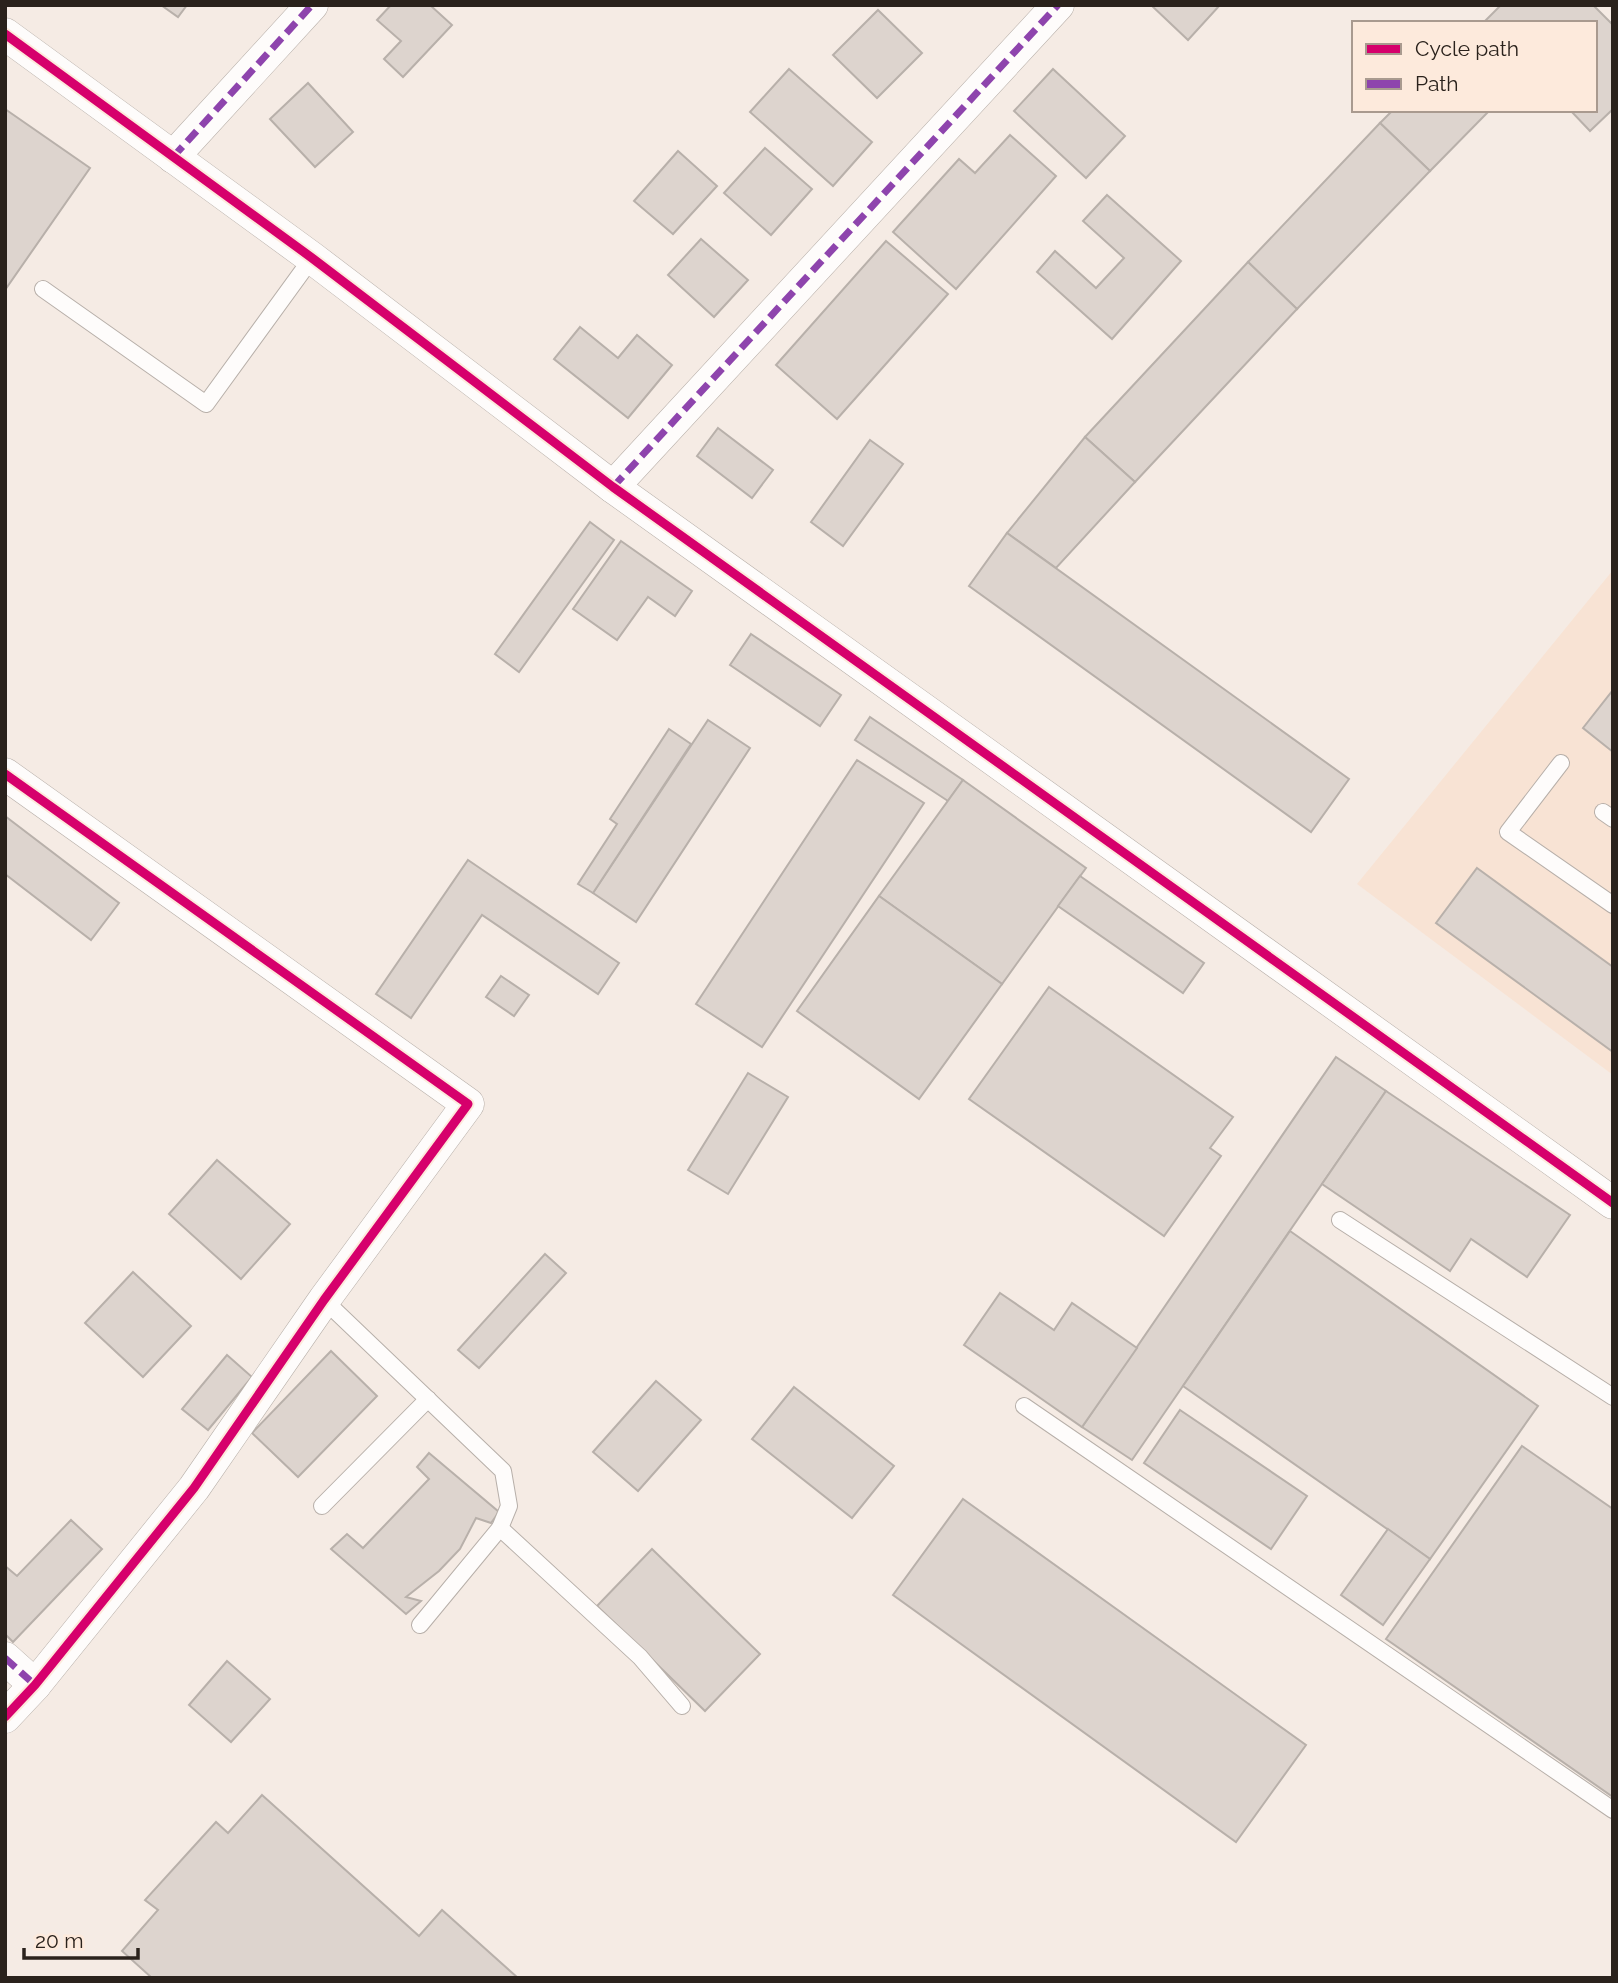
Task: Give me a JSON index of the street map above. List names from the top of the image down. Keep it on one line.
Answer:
{"legend":["Cycle path","Path"],"scale_bar":"20 m"}
